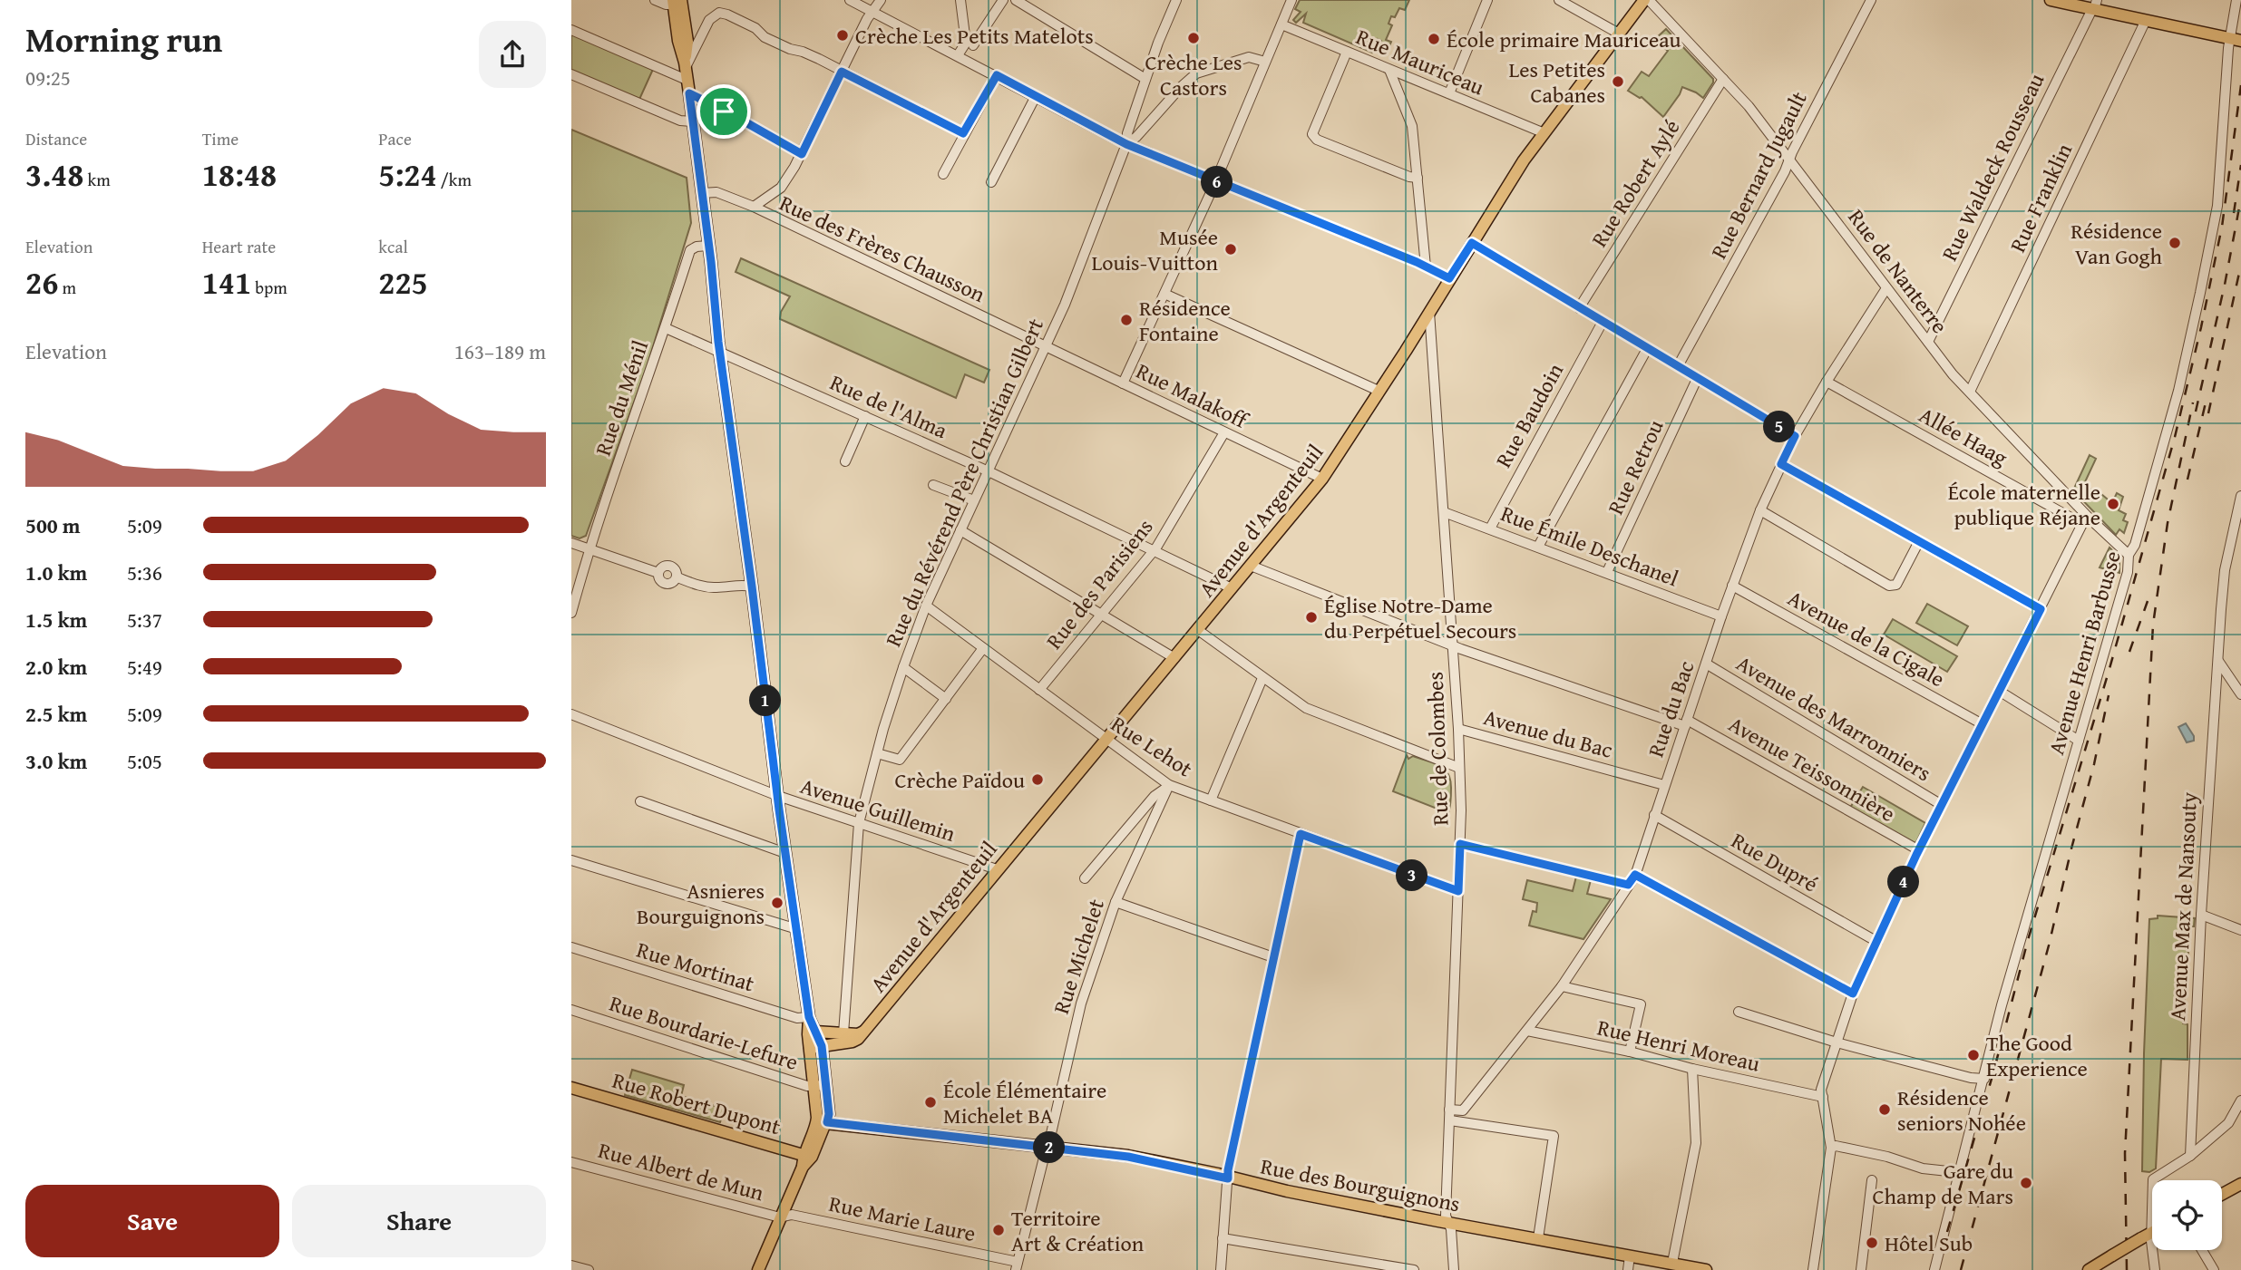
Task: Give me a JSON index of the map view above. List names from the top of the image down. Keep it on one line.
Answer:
{"streets":{"main road":["Avenue d'Argenteuil","Rue Robert Dupont","Rue des Bourguignons"],"street":["Rue Mauriceau","Rue Waldeck Rousseau","Rue Bernard Jugault","Rue Robert Aylé","Rue Franklin","Rue des Frères Chausson","Rue de Nanterre","Rue Malakoff","Rue du Ménil","Rue de l'Alma","Rue Baudoin","Allée Haag","Rue Retrou","Rue du Révérend Père Christian Gilbert","Rue Émile Deschanel","Rue des Parisiens","Avenue de la Cigale","Avenue Henri Barbusse","Rue du Bac","Avenue des Marronniers","Avenue du Bac","Rue Lehot","Rue de Colombes","Avenue Teissonnière","Avenue Guillemin","Rue Dupré","Avenue Max de Nansouty","Rue Michelet","Rue Mortinat","Rue Bourdarie-Lefure","Rue Henri Moreau","Rue Albert de Mun","Rue Marie Laure"]},"crossings":[["Rue Mauriceau","Avenue d'Argenteuil"],["Rue Waldeck Rousseau","Rue de Nanterre"],["Rue Bernard Jugault","Rue de Nanterre"],["Rue Robert Aylé","Rue de Nanterre"],["Rue Franklin","Rue de Nanterre"],["Rue des Frères Chausson","Rue Malakoff"],["Rue des Frères Chausson","Rue du Révérend Père Christian Gilbert"],["Rue de Nanterre","Allée Haag"],["Rue de Nanterre","Avenue Henri Barbusse"],["Rue de Nanterre","Rue du Bac"],["Rue Malakoff","Rue du Révérend Père Christian Gilbert"],["Rue Malakoff","Avenue d'Argenteuil"],["Rue Malakoff","Rue des Parisiens"],["Rue du Ménil","Rue de l'Alma"],["Rue de l'Alma","Rue du Révérend Père Christian Gilbert"],["Rue de l'Alma","Avenue d'Argenteuil"],["Rue de l'Alma","Rue des Parisiens"],["Rue Baudoin","Rue Émile Deschanel"],["Allée Haag","Rue du Bac"],["Rue Retrou","Rue Émile Deschanel"],["Rue du Révérend Père Christian Gilbert","Rue Lehot"],["Rue du Révérend Père Christian Gilbert","Avenue Guillemin"],["Avenue d'Argenteuil","Rue Lehot"],["Avenue d'Argenteuil","Rue de Colombes"],["Avenue d'Argenteuil","Avenue Teissonnière"],["Avenue d'Argenteuil","Avenue Guillemin"],["Rue Émile Deschanel","Rue du Bac"],["Rue Émile Deschanel","Rue de Colombes"],["Rue des Parisiens","Rue Lehot"],["Avenue de la Cigale","Rue du Bac"],["Rue du Bac","Avenue des Marronniers"],["Rue du Bac","Avenue du Bac"],["Rue du Bac","Avenue Teissonnière"],["Rue du Bac","Rue Dupré"],["Rue du Bac","Rue Henri Moreau"],["Avenue du Bac","Rue de Colombes"],["Rue Lehot","Rue de Colombes"],["Rue Lehot","Rue Michelet"],["Rue de Colombes","Avenue Teissonnière"],["Rue de Colombes","Rue des Bourguignons"],["Rue Michelet","Rue des Bourguignons"],["Rue Michelet","Rue Marie Laure"],["Rue Albert de Mun","Rue Marie Laure"]],"places":["Crèche Les Petits Matelots","Crèche Les Castors","École primaire Mauriceau","Les Petites Cabanes","Résidence Van Gogh","Musée Louis-Vuitton","Résidence Fontaine","École maternelle publique Réjane","Église Notre-Dame du Perpétuel Secours","Crèche Païdou","Asnieres Bourguignons","The Good Experience","École Élémentaire Michelet BA","Résidence seniors Nohée","Gare du Champ de Mars","Territoire Art & Création","Hôtel Sub"],"page":{"heading":["Morning run","09:25"],"stats":[["Distance","3.48 km"],["Time","18:48"],["Pace","5:24 /km"],["Elevation","26 m"],["Heart rate","141 bpm"],["kcal","225"]],"pins":["6","5","1","3","4","2"],"chart":["Elevation","163–189 m"],"list":[{"name":"500 m","note":"5:09"},{"name":"1.0 km","note":"5:36"},{"name":"1.5 km","note":"5:37"},{"name":"2.0 km","note":"5:49"},{"name":"2.5 km","note":"5:09"},{"name":"3.0 km","note":"5:05"}],"buttons":["Save","Share"]}}
